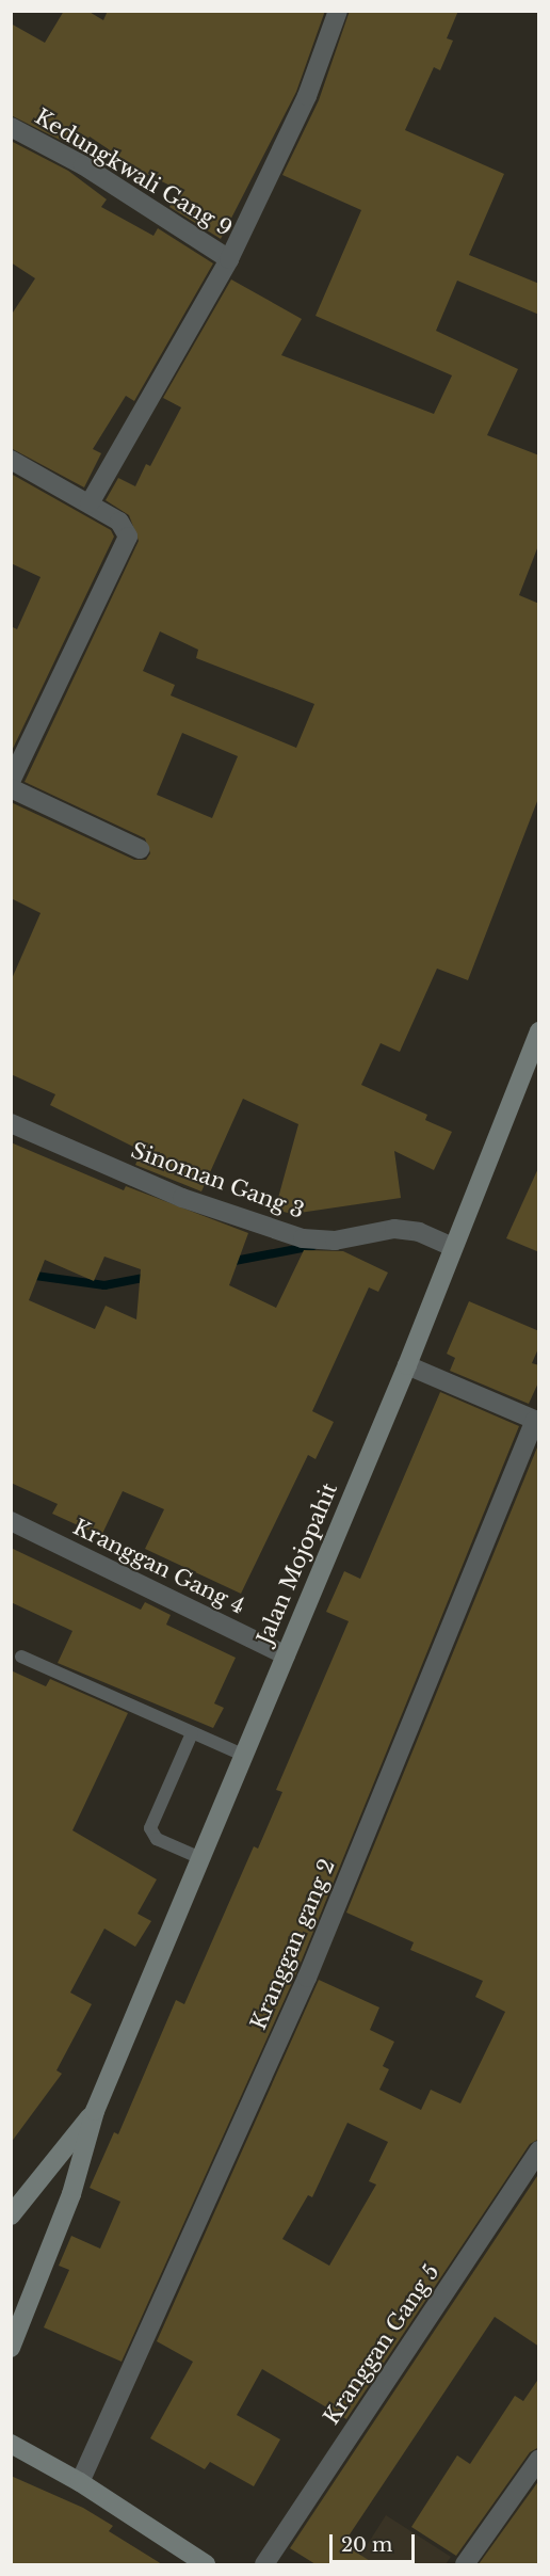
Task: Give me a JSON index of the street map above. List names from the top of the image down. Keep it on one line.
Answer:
{"streets":{"main road":["Jalan Mojopahit"],"street":["Kedungkwali Gang 9","Sinoman Gang 3","Kranggan Gang 4","Kranggan gang 2","Kranggan Gang 5"]},"crossings":[["Sinoman Gang 3","Jalan Mojopahit"],["Jalan Mojopahit","Kranggan Gang 4"]],"scale_bar":"20 m"}
